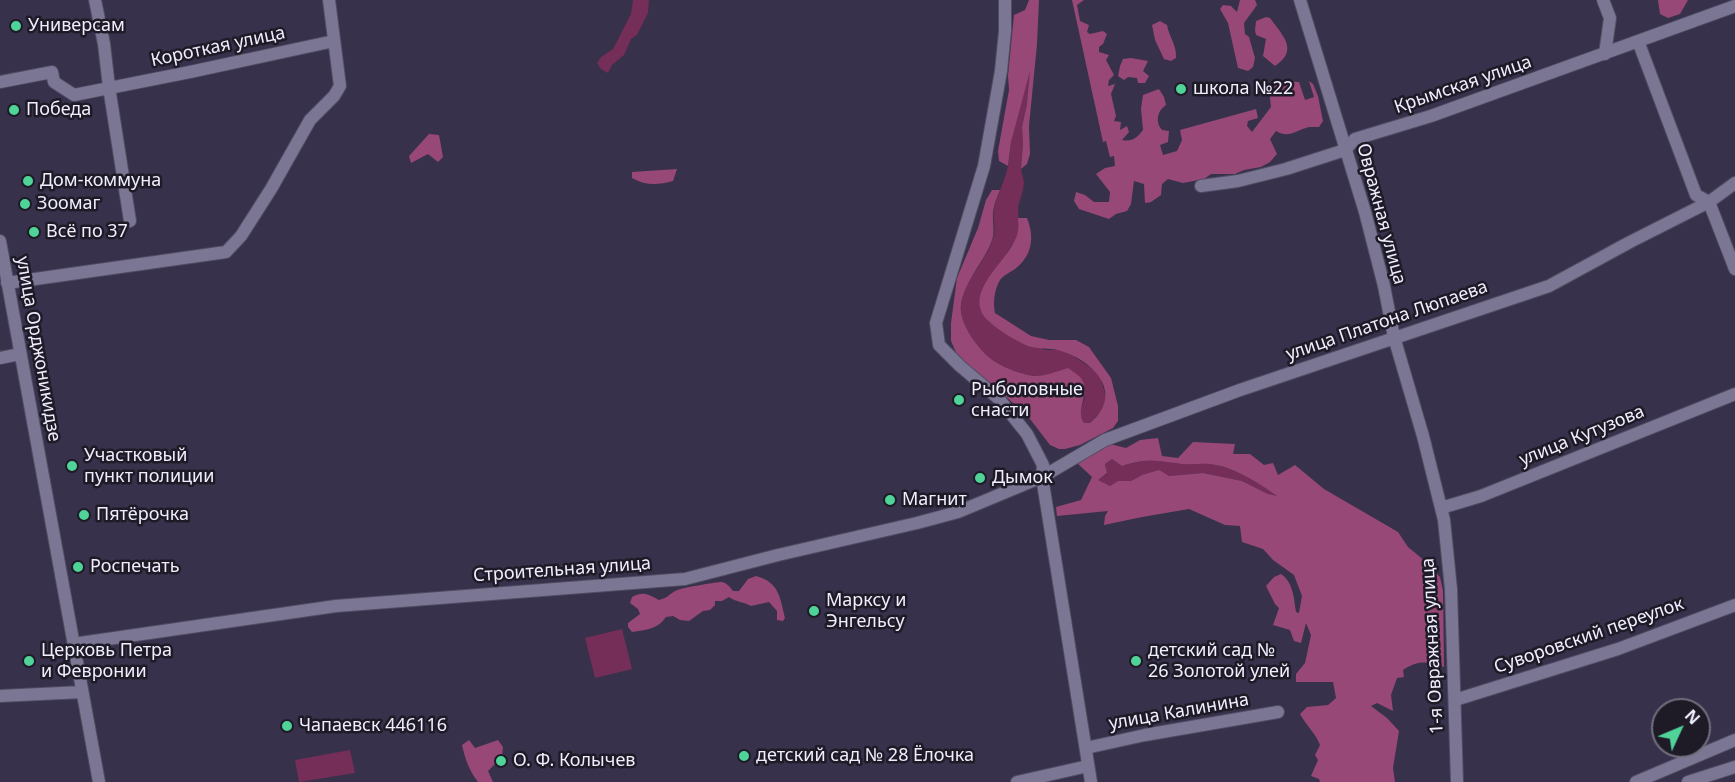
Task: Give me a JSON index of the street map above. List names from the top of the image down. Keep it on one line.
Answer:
{"streets":{"street":["Короткая улица","Крымская улица","Овражная улица","улица Платона Люпаева","улица Орджоникидзе","улица Кутузова","Строительная улица","Суворовский переулок","1-я Овражная улица","улица Калинина"]},"crossings":[["Крымская улица","Овражная улица"],["Овражная улица","улица Платона Люпаева"],["Овражная улица","улица Кутузова"],["Овражная улица","1-я Овражная улица"],["улица Платона Люпаева","Строительная улица"],["улица Орджоникидзе","Строительная улица"],["улица Кутузова","1-я Овражная улица"],["Суворовский переулок","1-я Овражная улица"]],"places":["Универсам","школа №22","Победа","Дом-коммуна","Зоомаг","Всё по 37","Рыболовные снасти","Участковый пункт полиции","Дымок","Магнит","Пятёрочка","Роспечать","Марксу и Энгельсу","Церковь Петра и Февронии","детский сад № 26 Золотой улей","Чапаевск 446116","детский сад № 28 Ёлочка","О. Ф. Колычев"],"north":"top right"}
